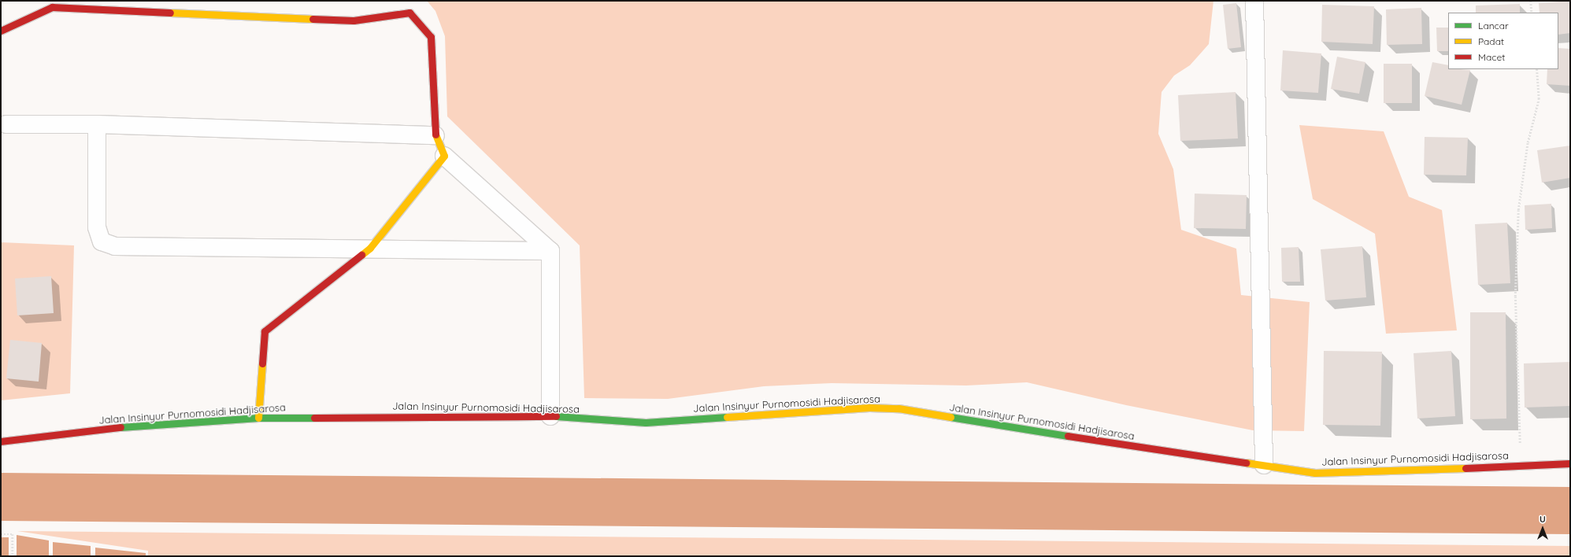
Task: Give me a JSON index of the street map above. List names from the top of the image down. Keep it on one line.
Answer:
{"streets":{"street":["Jalan Insinyur Purnomosidi Hadjisarosa"]},"legend":["Lancar","Padat","Macet"],"north":"top"}
